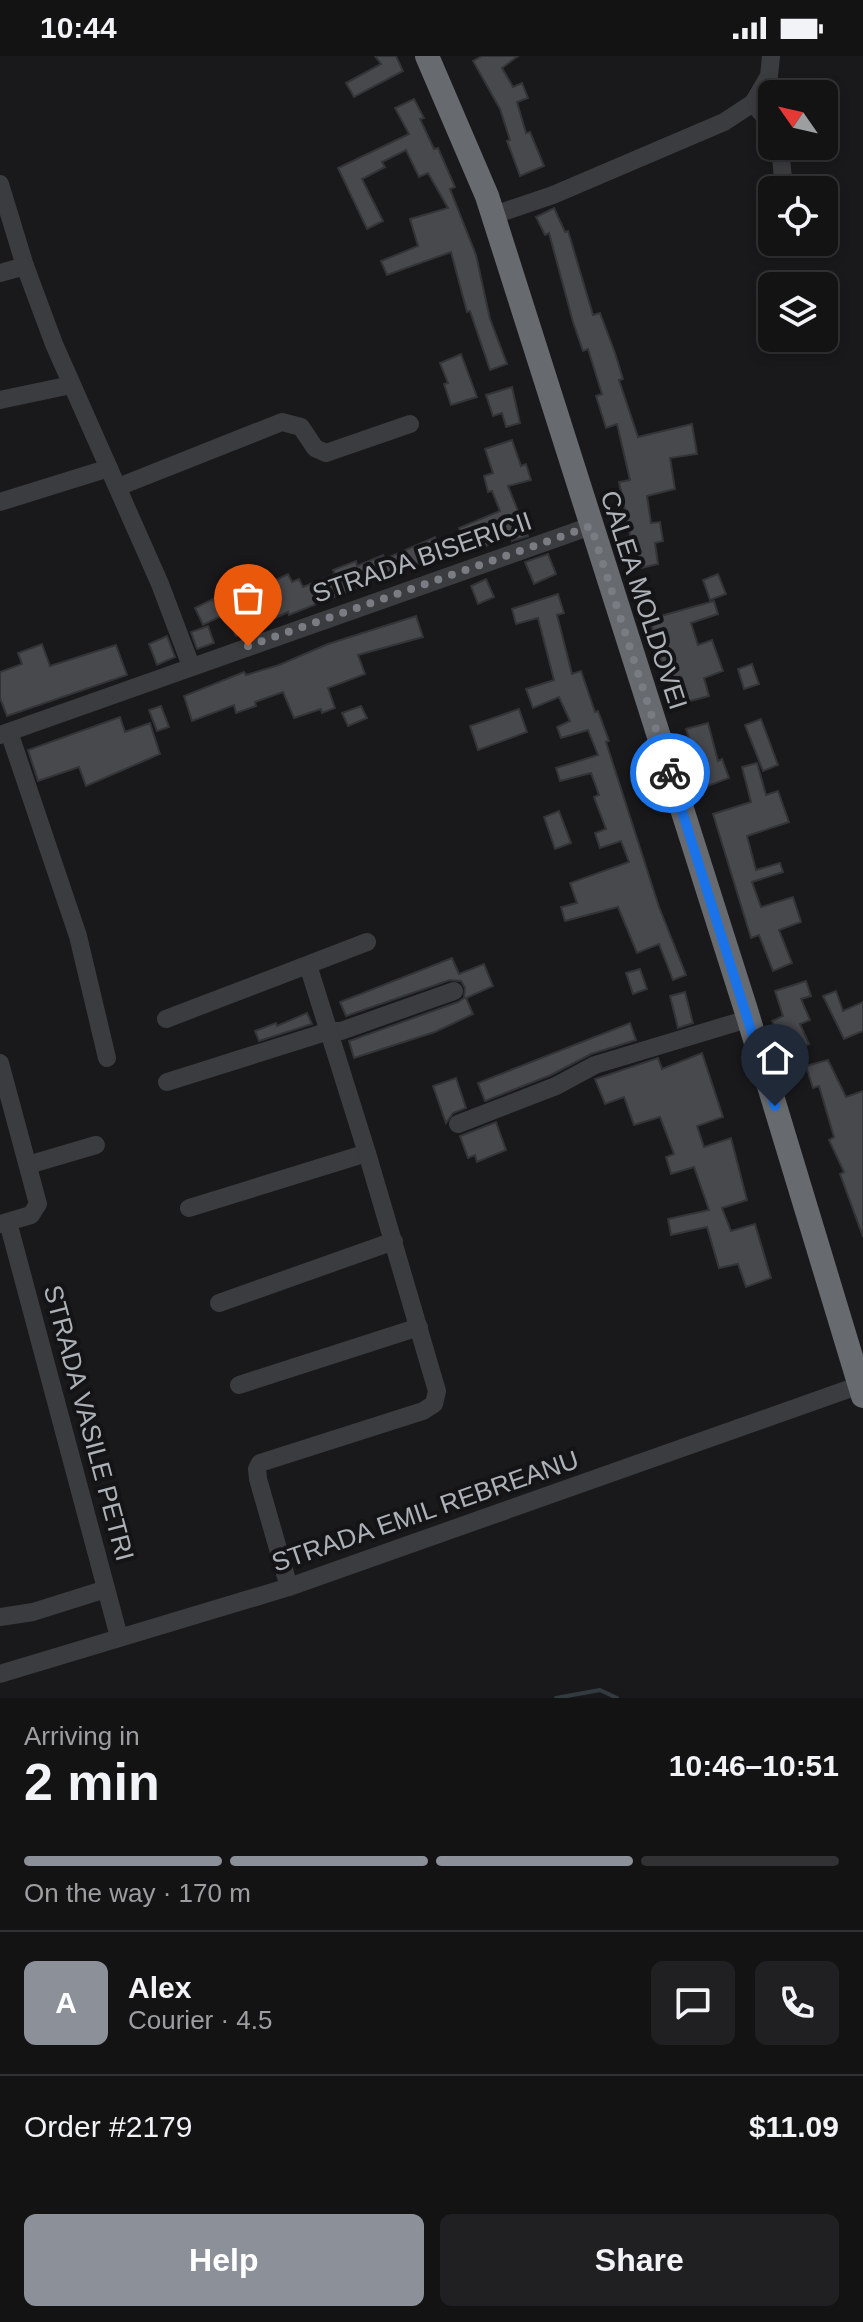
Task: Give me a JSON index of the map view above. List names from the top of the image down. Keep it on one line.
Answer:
{"streets":{"highway":["CALEA MOLDOVEI"],"street":["STRADA BISERICII","STRADA VASILE PETRI","STRADA EMIL REBREANU"]},"crossings":[["STRADA BISERICII","CALEA MOLDOVEI"],["CALEA MOLDOVEI","STRADA EMIL REBREANU"],["STRADA VASILE PETRI","STRADA EMIL REBREANU"]],"north":"top left","page":{"status":"10:44","heading":["2 min","Arriving in","10:46–10:51"],"panel":["Alex","Courier · 4.5","Order #2179","$11.09"],"bar":"On the way · 170 m","round":"A","buttons":["Help","Share"]}}
